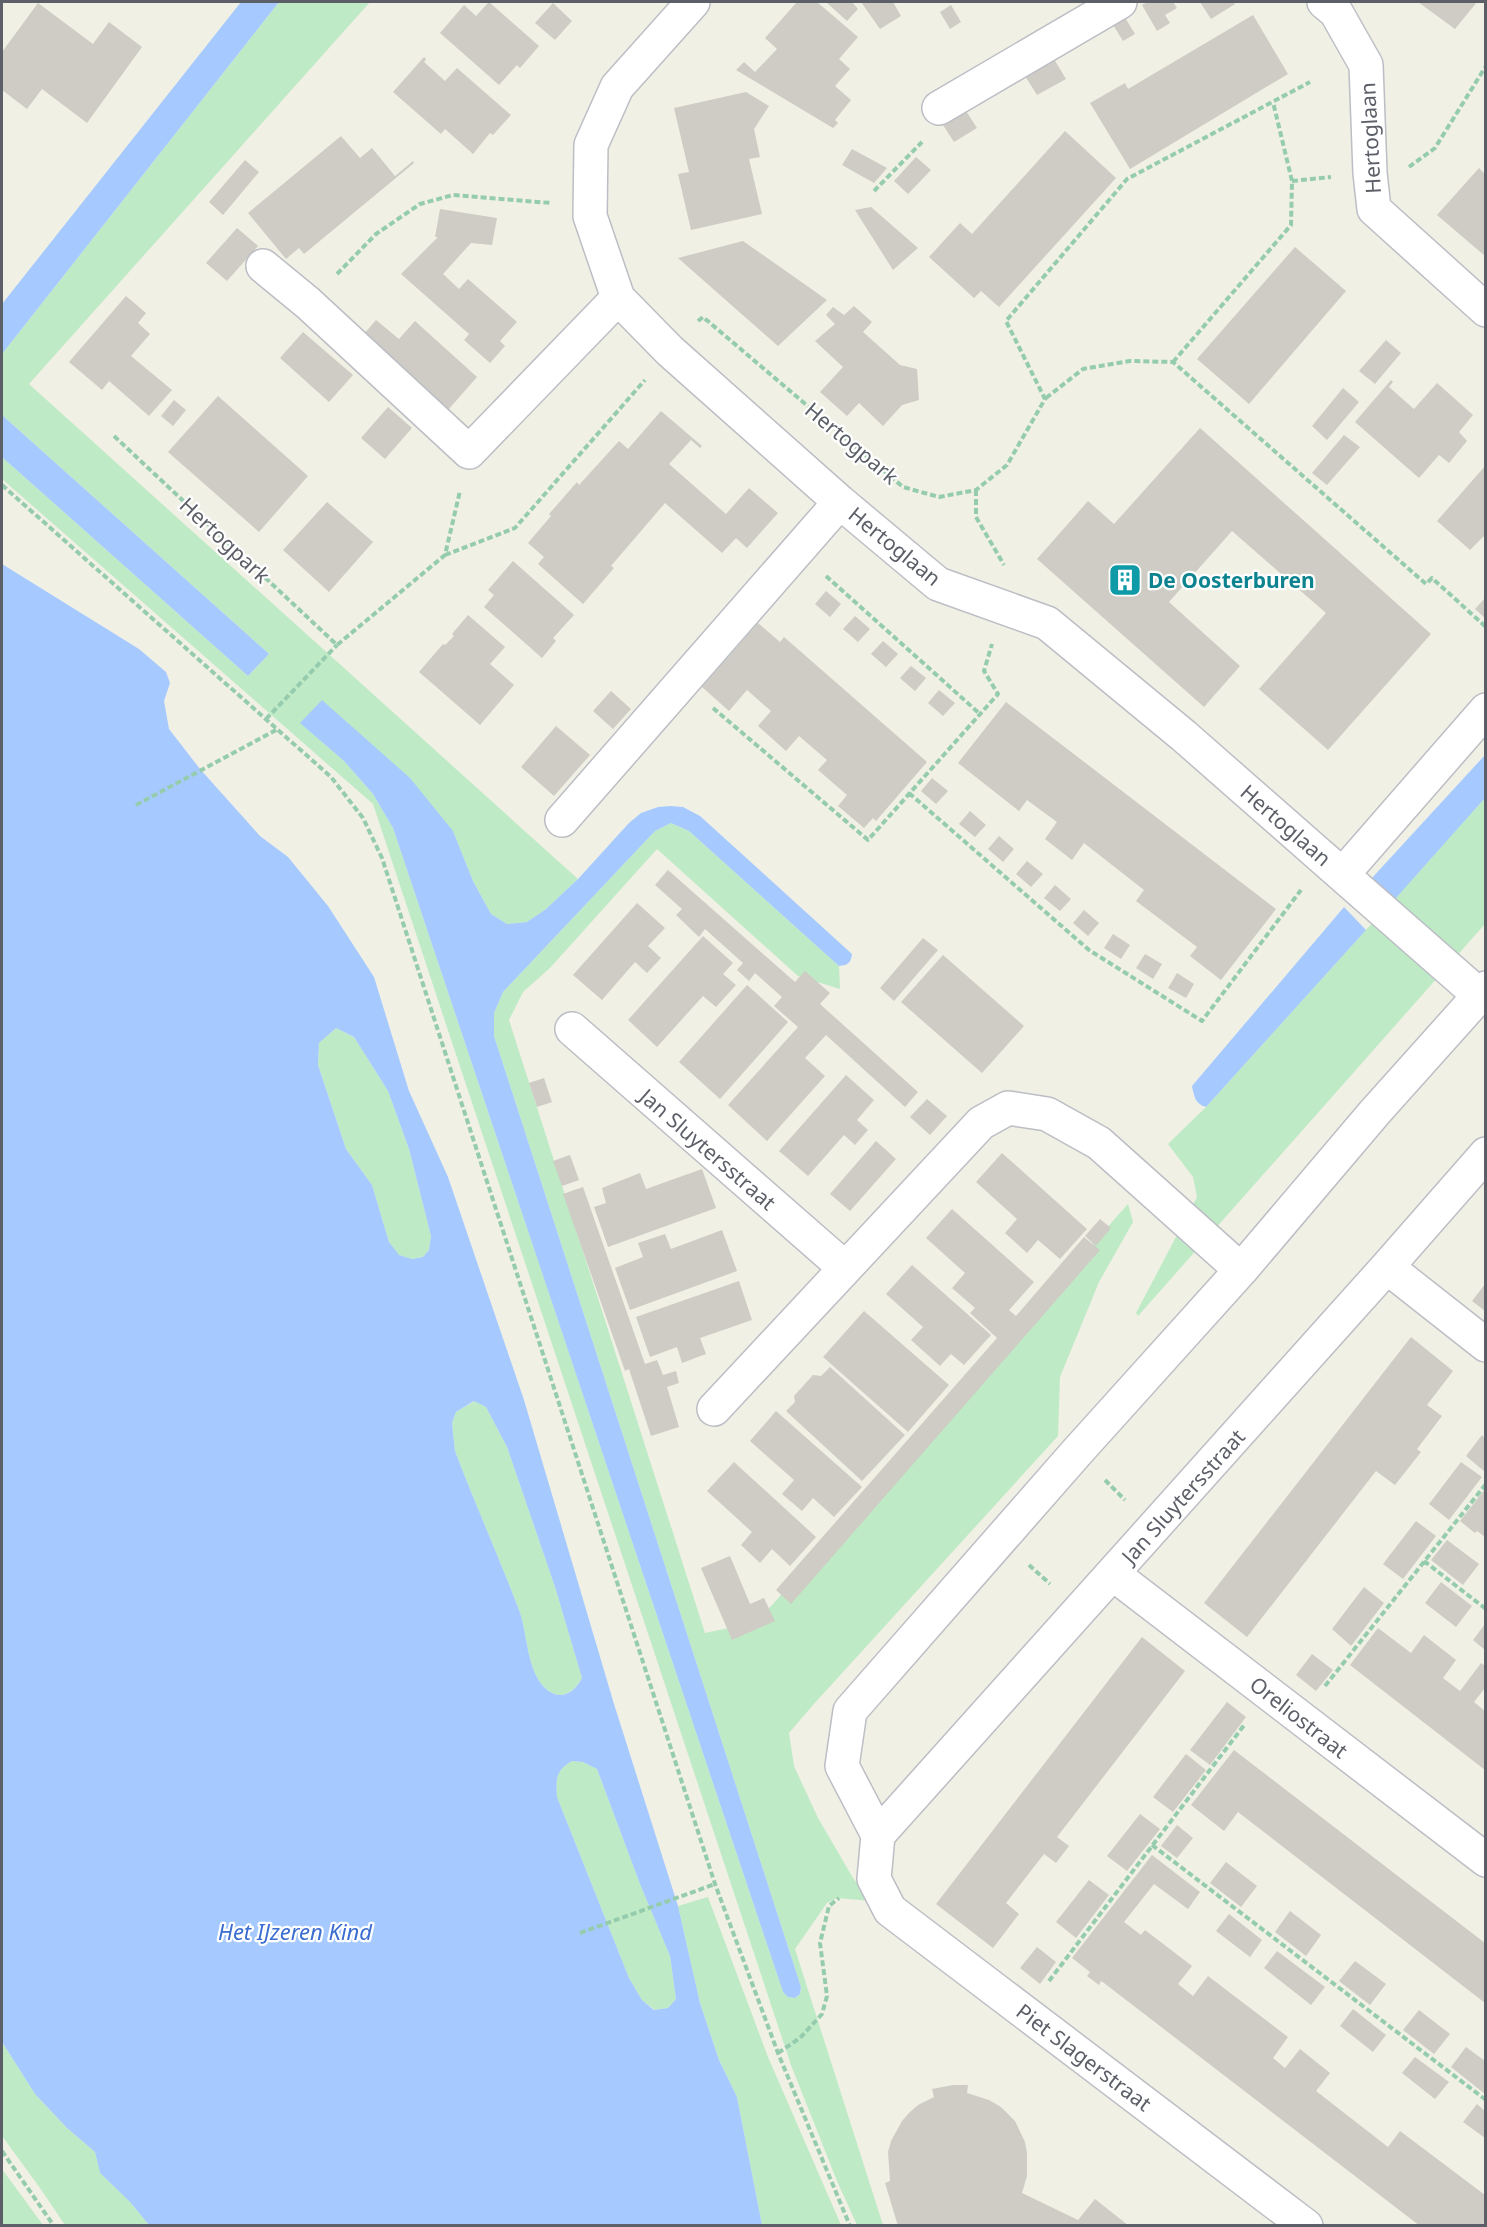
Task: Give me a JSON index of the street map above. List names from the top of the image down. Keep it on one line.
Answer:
{"streets":{"street":["Hertoglaan","Jan Sluytersstraat","Oreliostraat","Piet Slagerstraat"],"path":["Hertogpark"]},"crossings":[["Hertoglaan","Hertogpark"],["Jan Sluytersstraat","Oreliostraat"]],"water":["Het IJzeren Kind"],"places":{"building":["De Oosterburen"]}}
